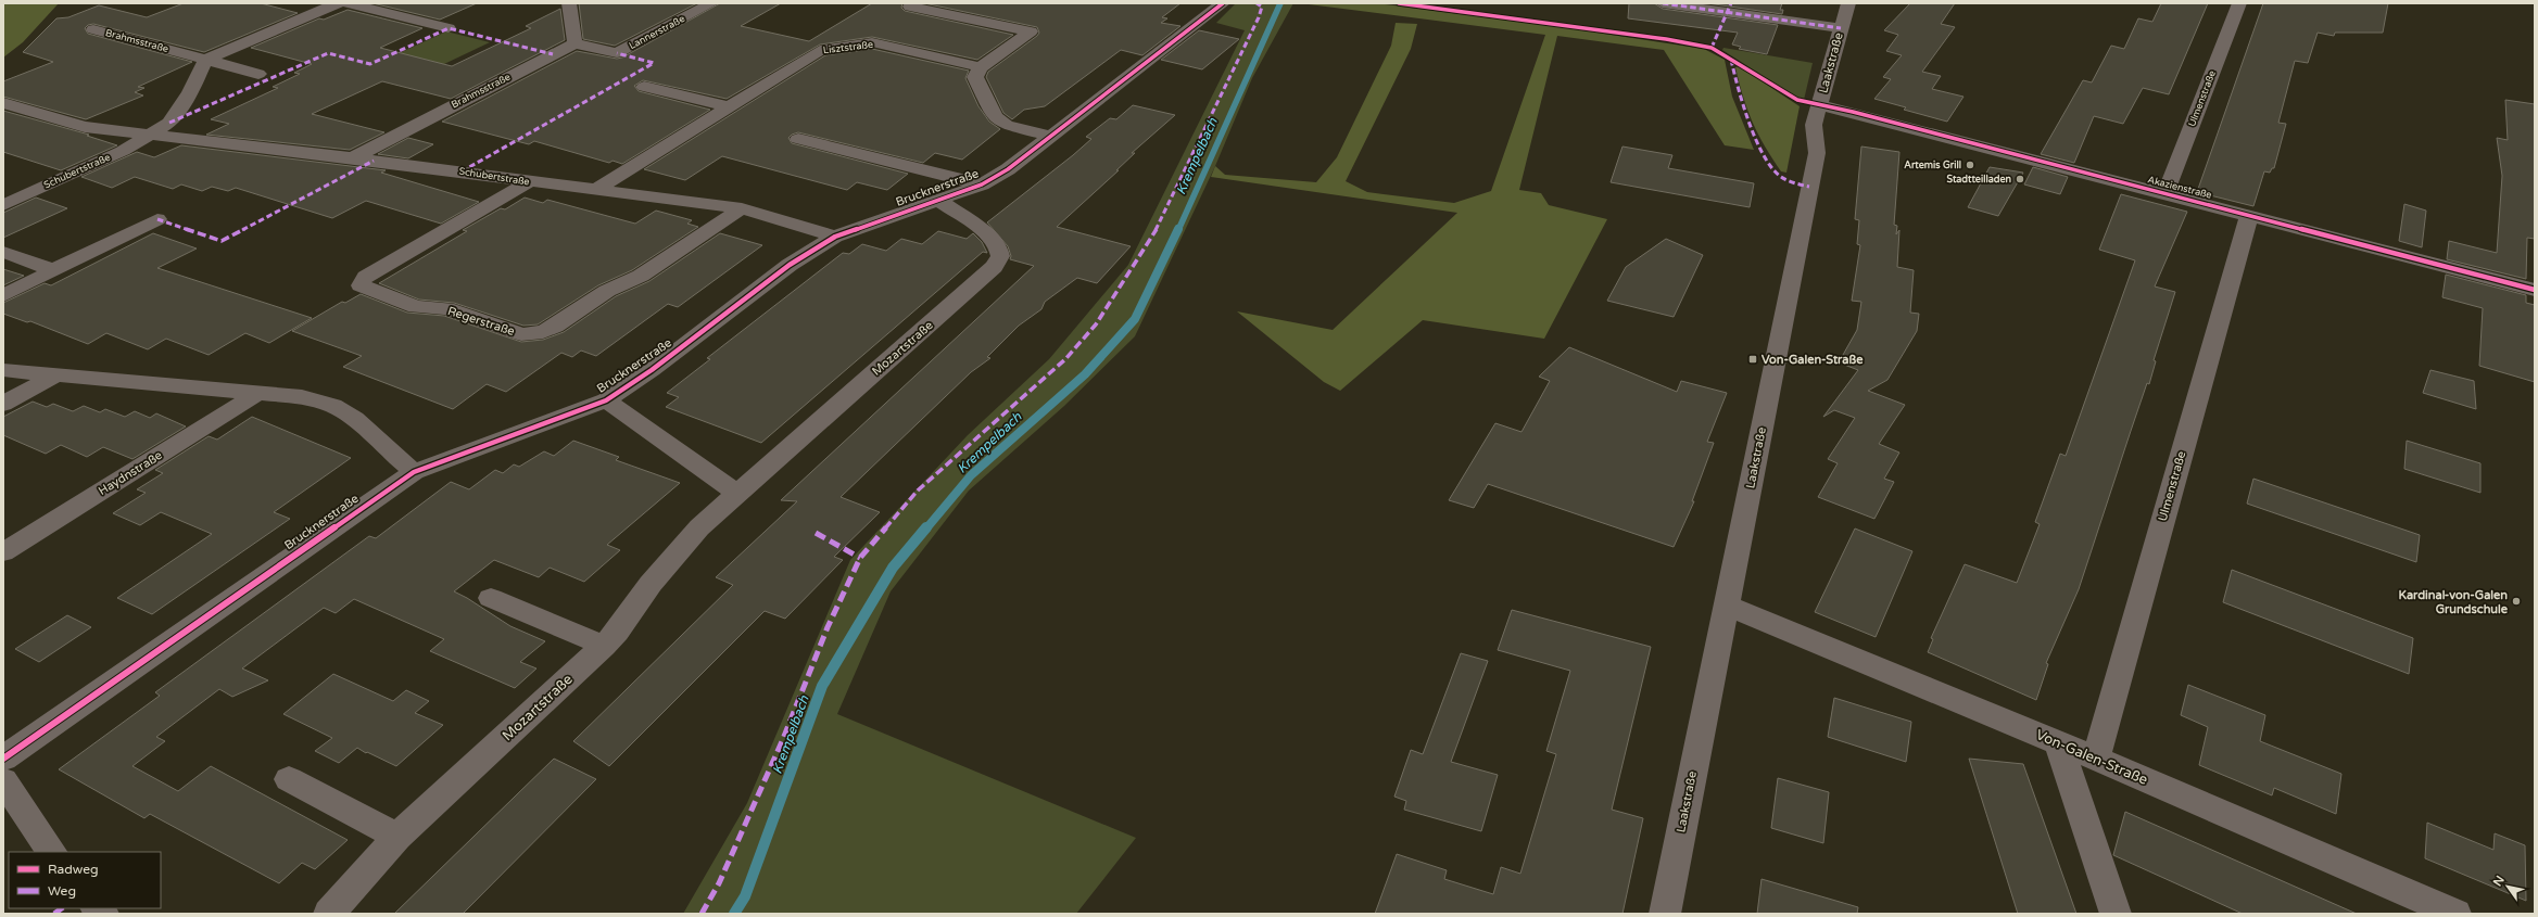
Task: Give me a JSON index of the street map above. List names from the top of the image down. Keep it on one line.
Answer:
{"streets":{"street":["Lannerstraße","Brahmsstraße","Lisztstraße","Laakstraße","Ulmenstraße","Schubertstraße","Brucknerstraße","Akazienstraße","Regerstraße","Mozartstraße","Haydnstraße","Von-Galen-Straße"]},"crossings":[["Lannerstraße","Brahmsstraße"],["Brahmsstraße","Schubertstraße"],["Lisztstraße","Schubertstraße"],["Laakstraße","Akazienstraße"],["Laakstraße","Von-Galen-Straße"],["Ulmenstraße","Akazienstraße"],["Ulmenstraße","Von-Galen-Straße"],["Schubertstraße","Brucknerstraße"],["Schubertstraße","Regerstraße"],["Brucknerstraße","Mozartstraße"]],"water":["Krempelbach"],"places":{"other":["Artemis Grill","Stadtteilladen","Kardinal-von-Galen Grundschule"],"transit":["Von-Galen-Straße"]},"legend":["Radweg","Weg"],"north":"top left"}
